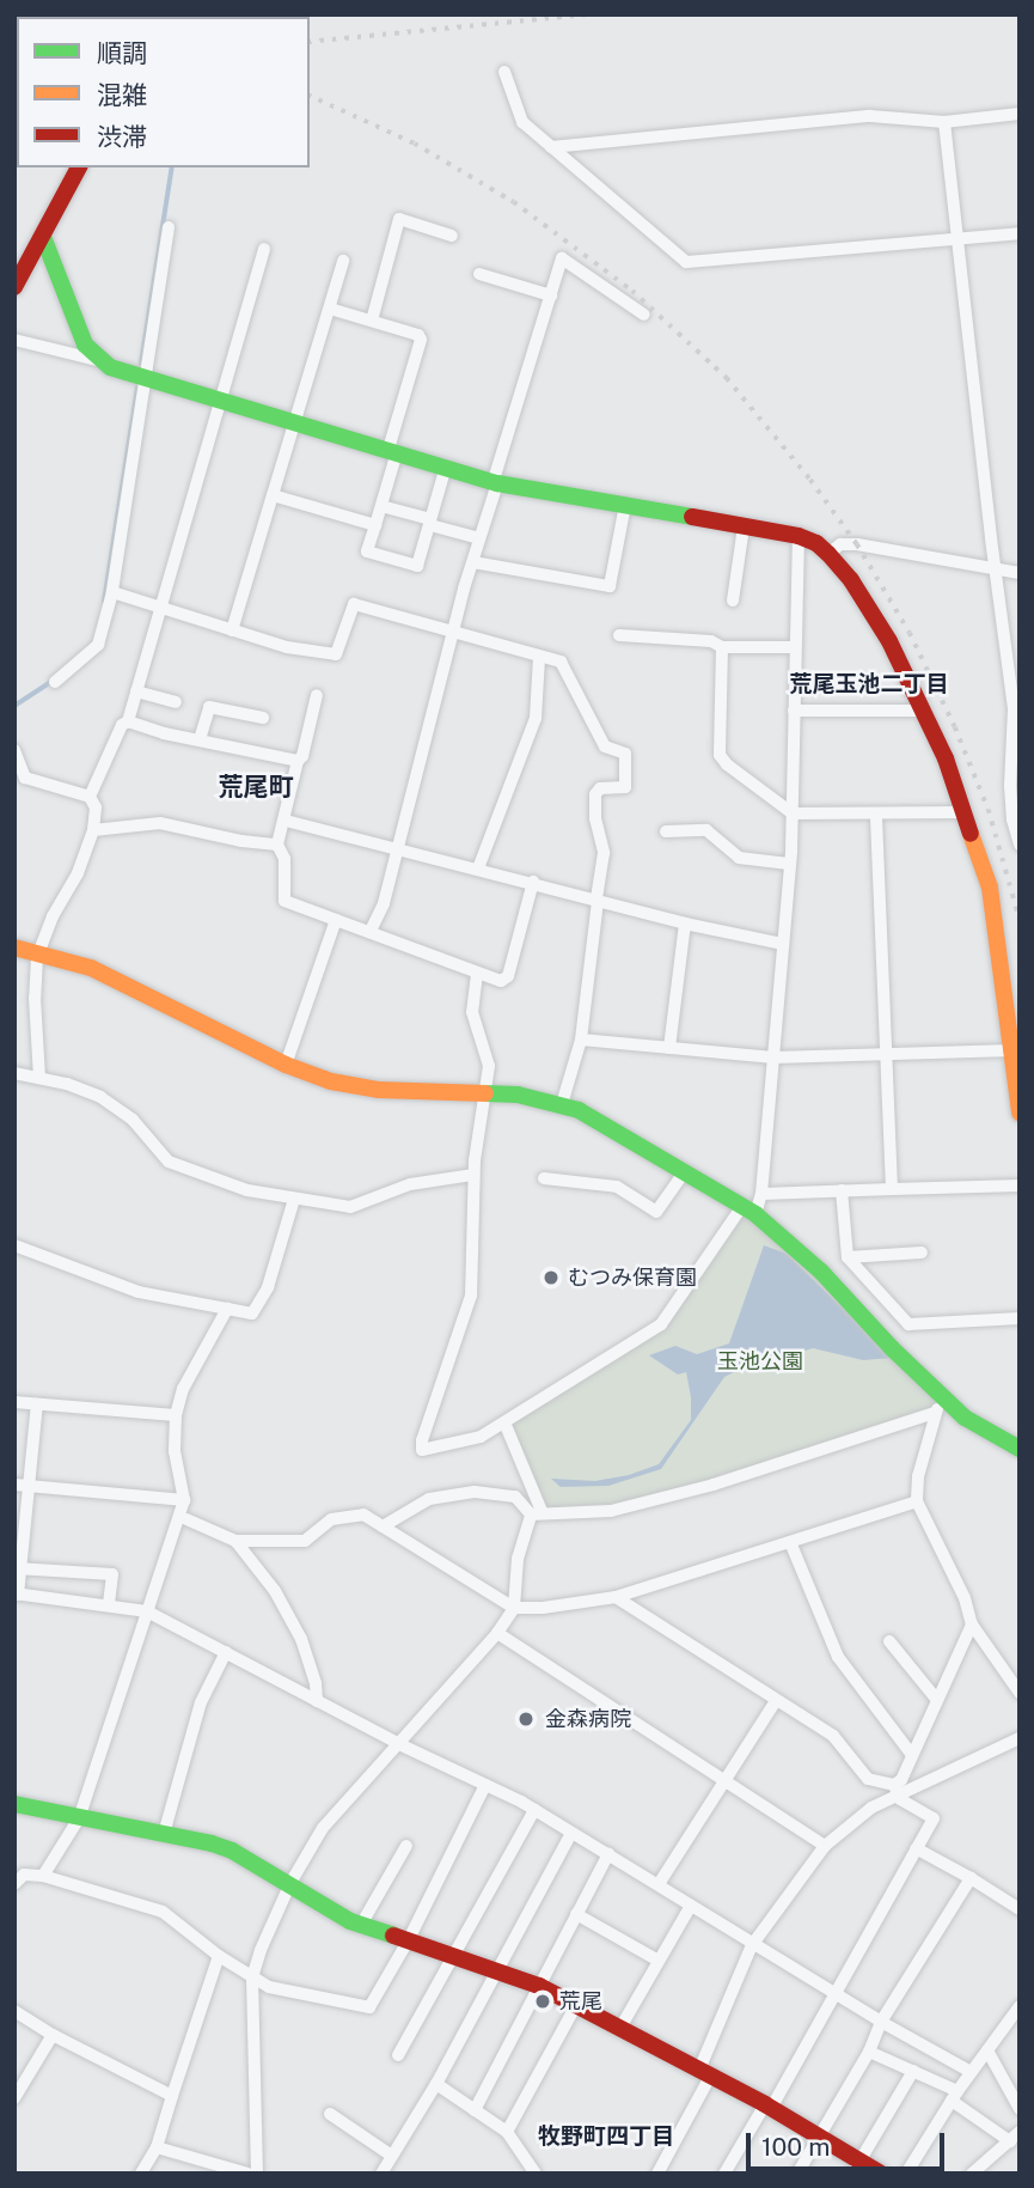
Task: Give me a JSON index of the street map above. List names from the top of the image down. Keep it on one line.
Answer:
{"districts":["荒尾玉池二丁目","荒尾町","牧野町四丁目"],"parks":["玉池公園"],"places":["むつみ保育園","金森病院","荒尾"],"legend":["順調","混雑","渋滞"],"scale_bar":"100 m"}
